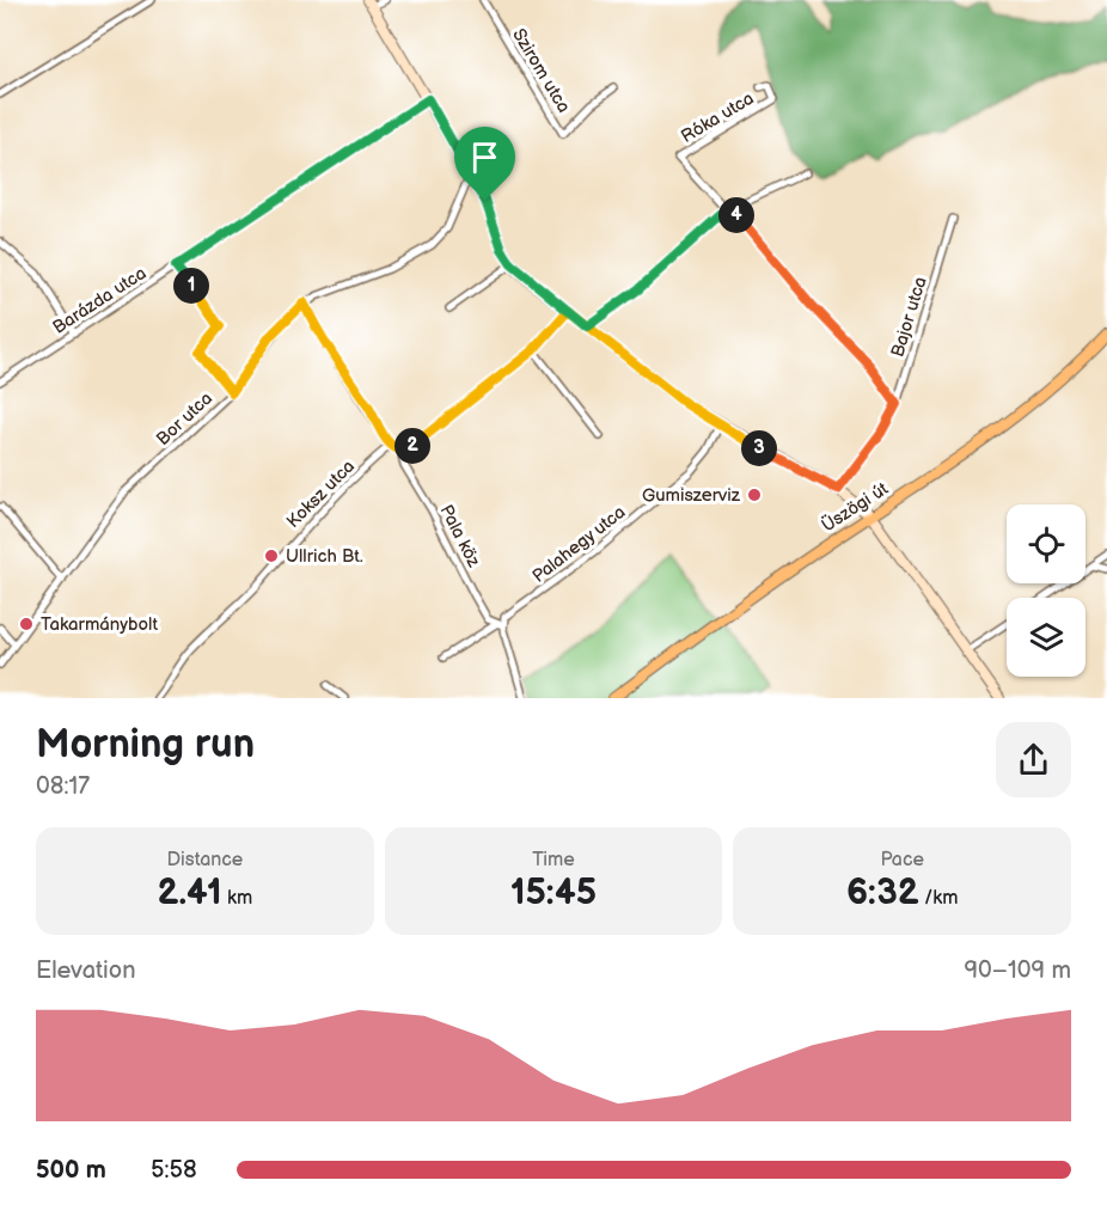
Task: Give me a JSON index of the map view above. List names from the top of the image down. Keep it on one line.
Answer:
{"streets":{"main road":["Üszögi út"],"street":["Szirom utca","Róka utca","Barázda utca","Bajor utca","Bor utca","Koksz utca","Pala köz","Palahegy utca"]},"crossings":[["Róka utca","Bajor utca"],["Pala köz","Palahegy utca"]],"places":["Gumiszerviz","Ullrich Bt.","Takarmánybolt"],"page":{"pins":["4","1","2","3"],"heading":["Morning run","08:17"],"stats":[["Distance","2.41 km"],["Time","15:45"],["Pace","6:32 /km"]],"chart":["Elevation","90–109 m"],"list":[{"name":"500 m","note":"5:58"}]}}
